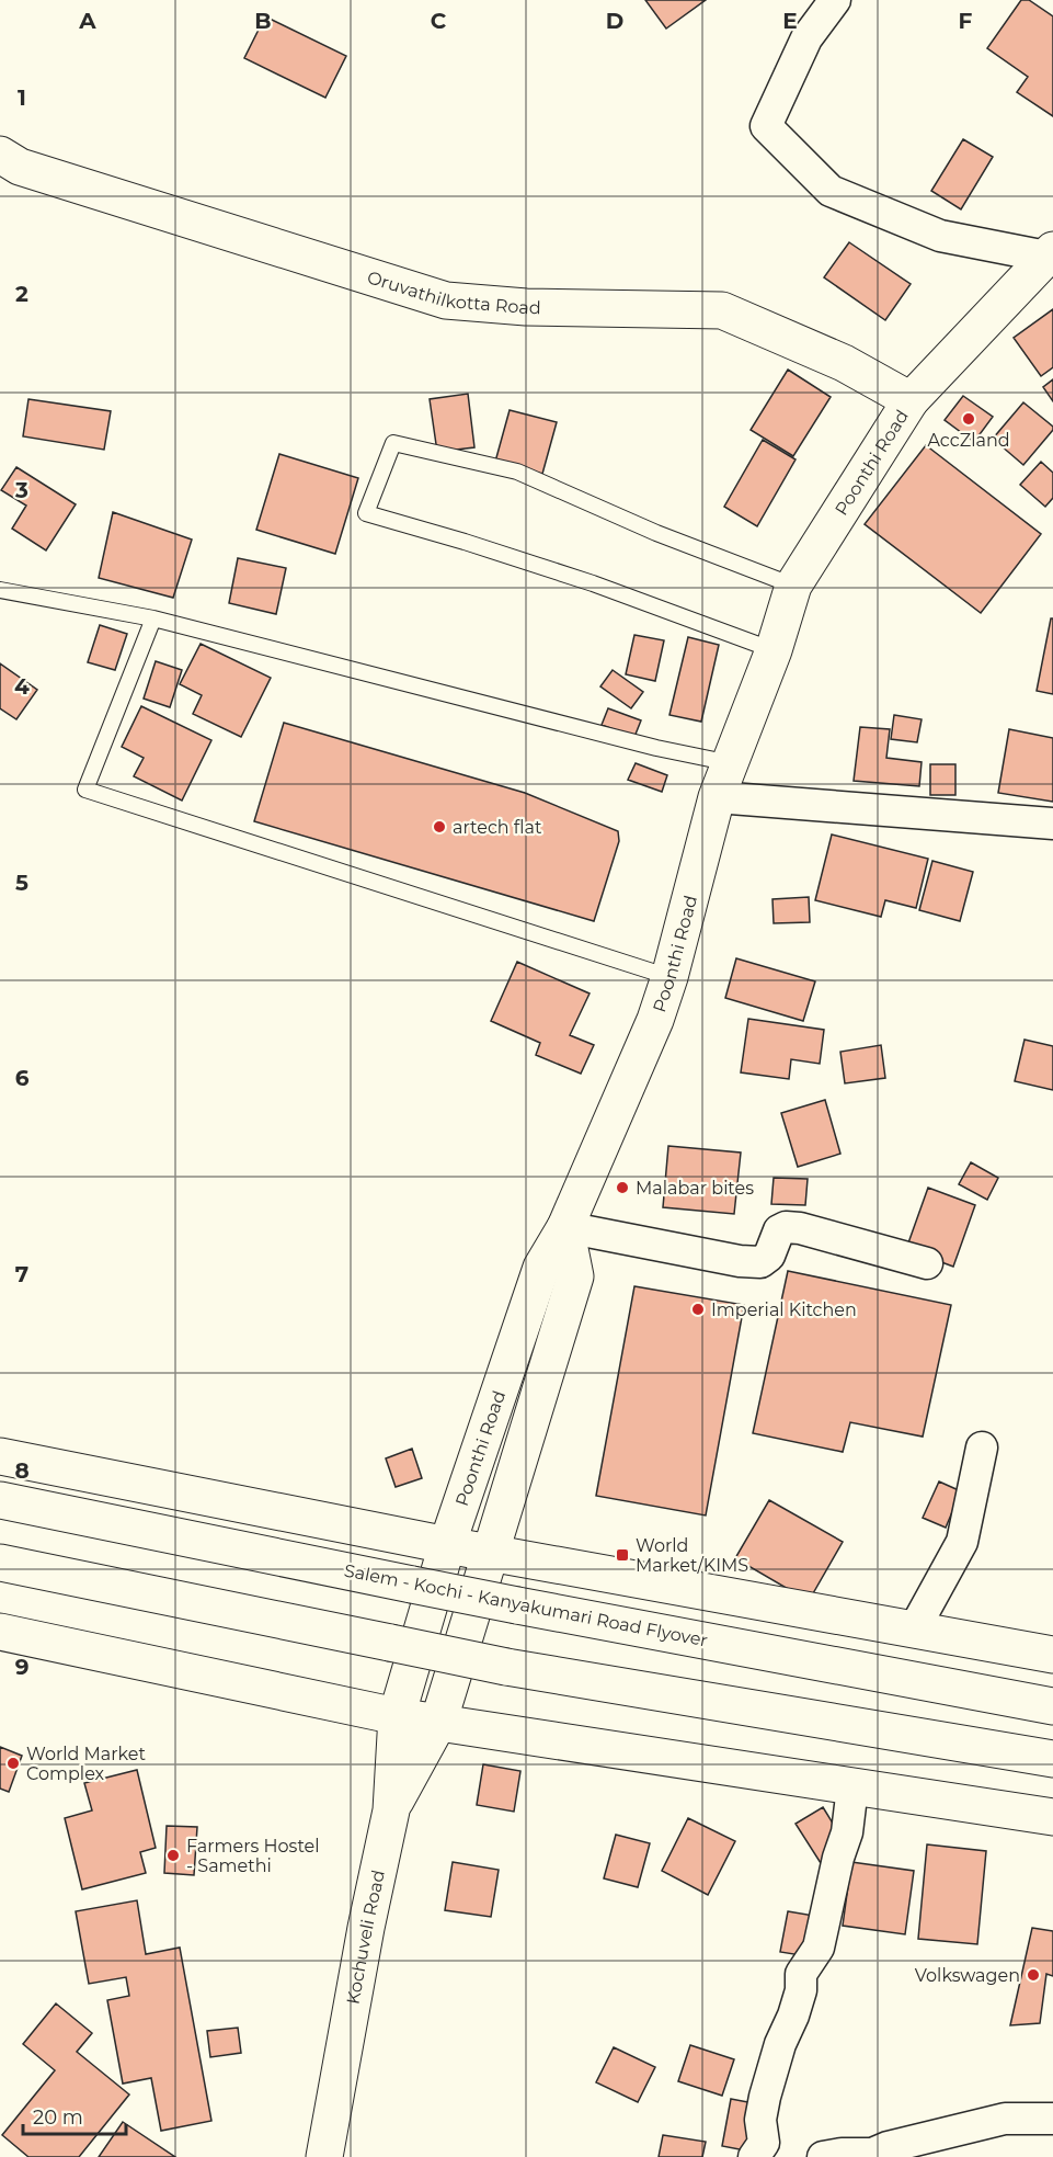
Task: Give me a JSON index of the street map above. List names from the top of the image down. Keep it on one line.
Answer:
{"streets":{"main road":["Oruvathilkotta Road","Poonthi Road","Salem - Kochi - Kanyakumari Road Flyover","Kochuveli Road"]},"crossings":[["Oruvathilkotta Road","Poonthi Road"],["Poonthi Road","Kochuveli Road"]],"places":{"other":["AccZland","artech flat","Malabar bites","Imperial Kitchen","World Market Complex","Farmers Hostel - Samethi","Volkswagen"],"transit":["World Market/KIMS"]},"scale_bar":"20 m","grid":{"columns":["A","B","C","D","E","F"],"rows":["1","2","3","4","5","6","7","8","9"]}}
